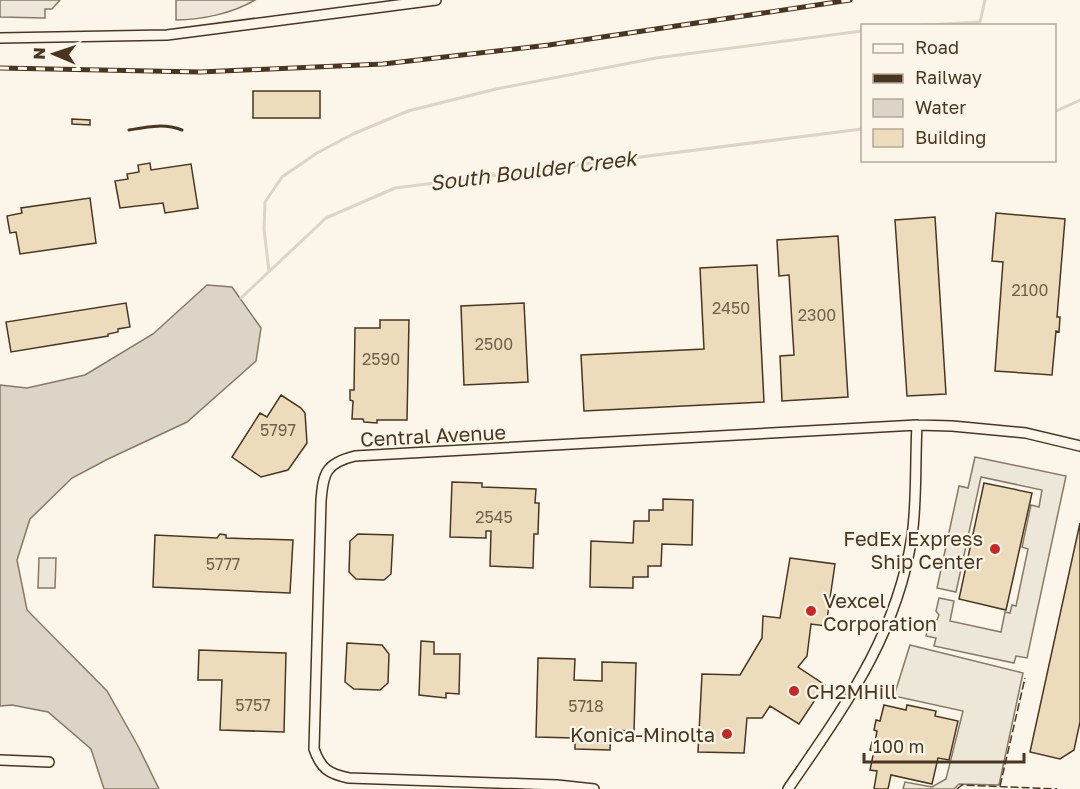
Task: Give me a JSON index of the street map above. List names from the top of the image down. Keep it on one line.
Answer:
{"streets":{"street":["Central Avenue"]},"water":["South Boulder Creek"],"places":["FedEx Express Ship Center","Vexcel Corporation","CH2MHill","Konica-Minolta"],"house_numbers":["2100","2450","2300","2500","2590","5797","2545","5777","5757","5718"],"legend":["Road","Railway","Water","Building"],"scale_bar":"100 m","north":"left"}
